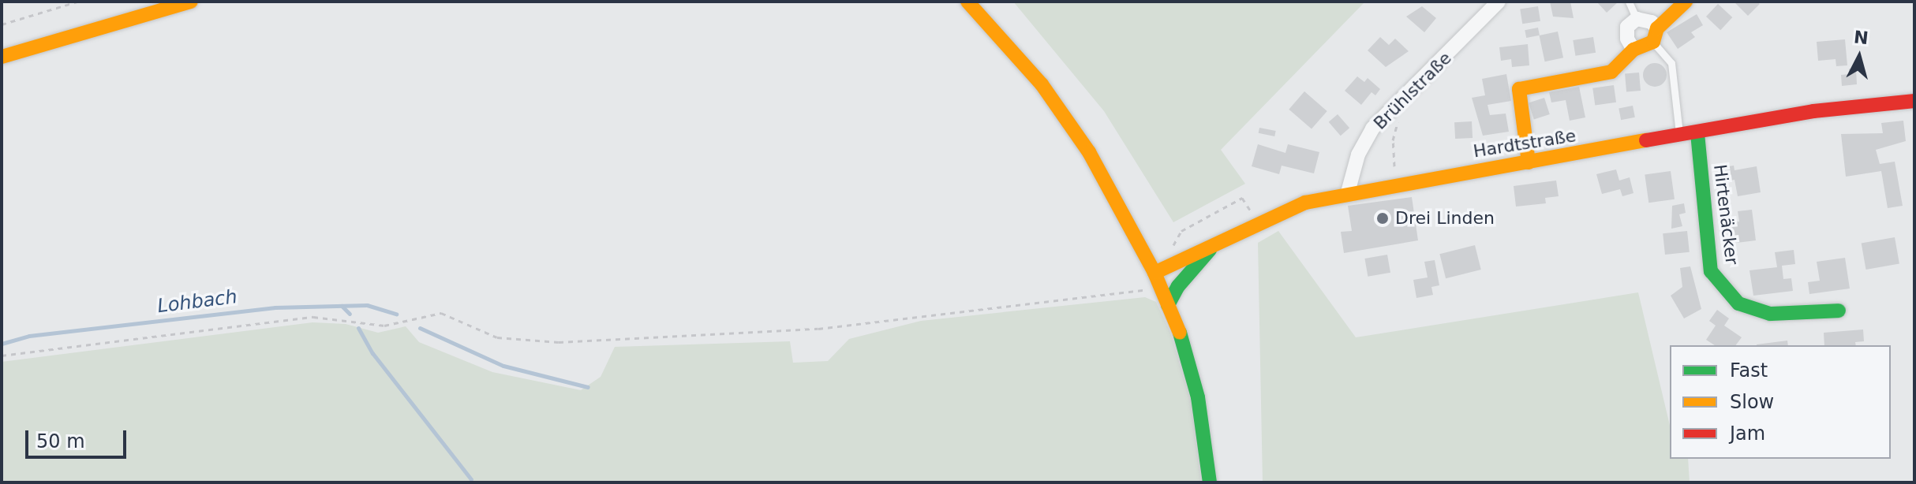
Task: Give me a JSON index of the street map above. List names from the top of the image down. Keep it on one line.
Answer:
{"streets":{"street":["Brühlstraße","Hardtstraße","Hirtenäcker"]},"crossings":[["Brühlstraße","Hardtstraße"],["Hardtstraße","Hirtenäcker"]],"water":["Lohbach"],"places":["Drei Linden"],"legend":["Fast","Slow","Jam"],"scale_bar":"50 m","north":"top"}
